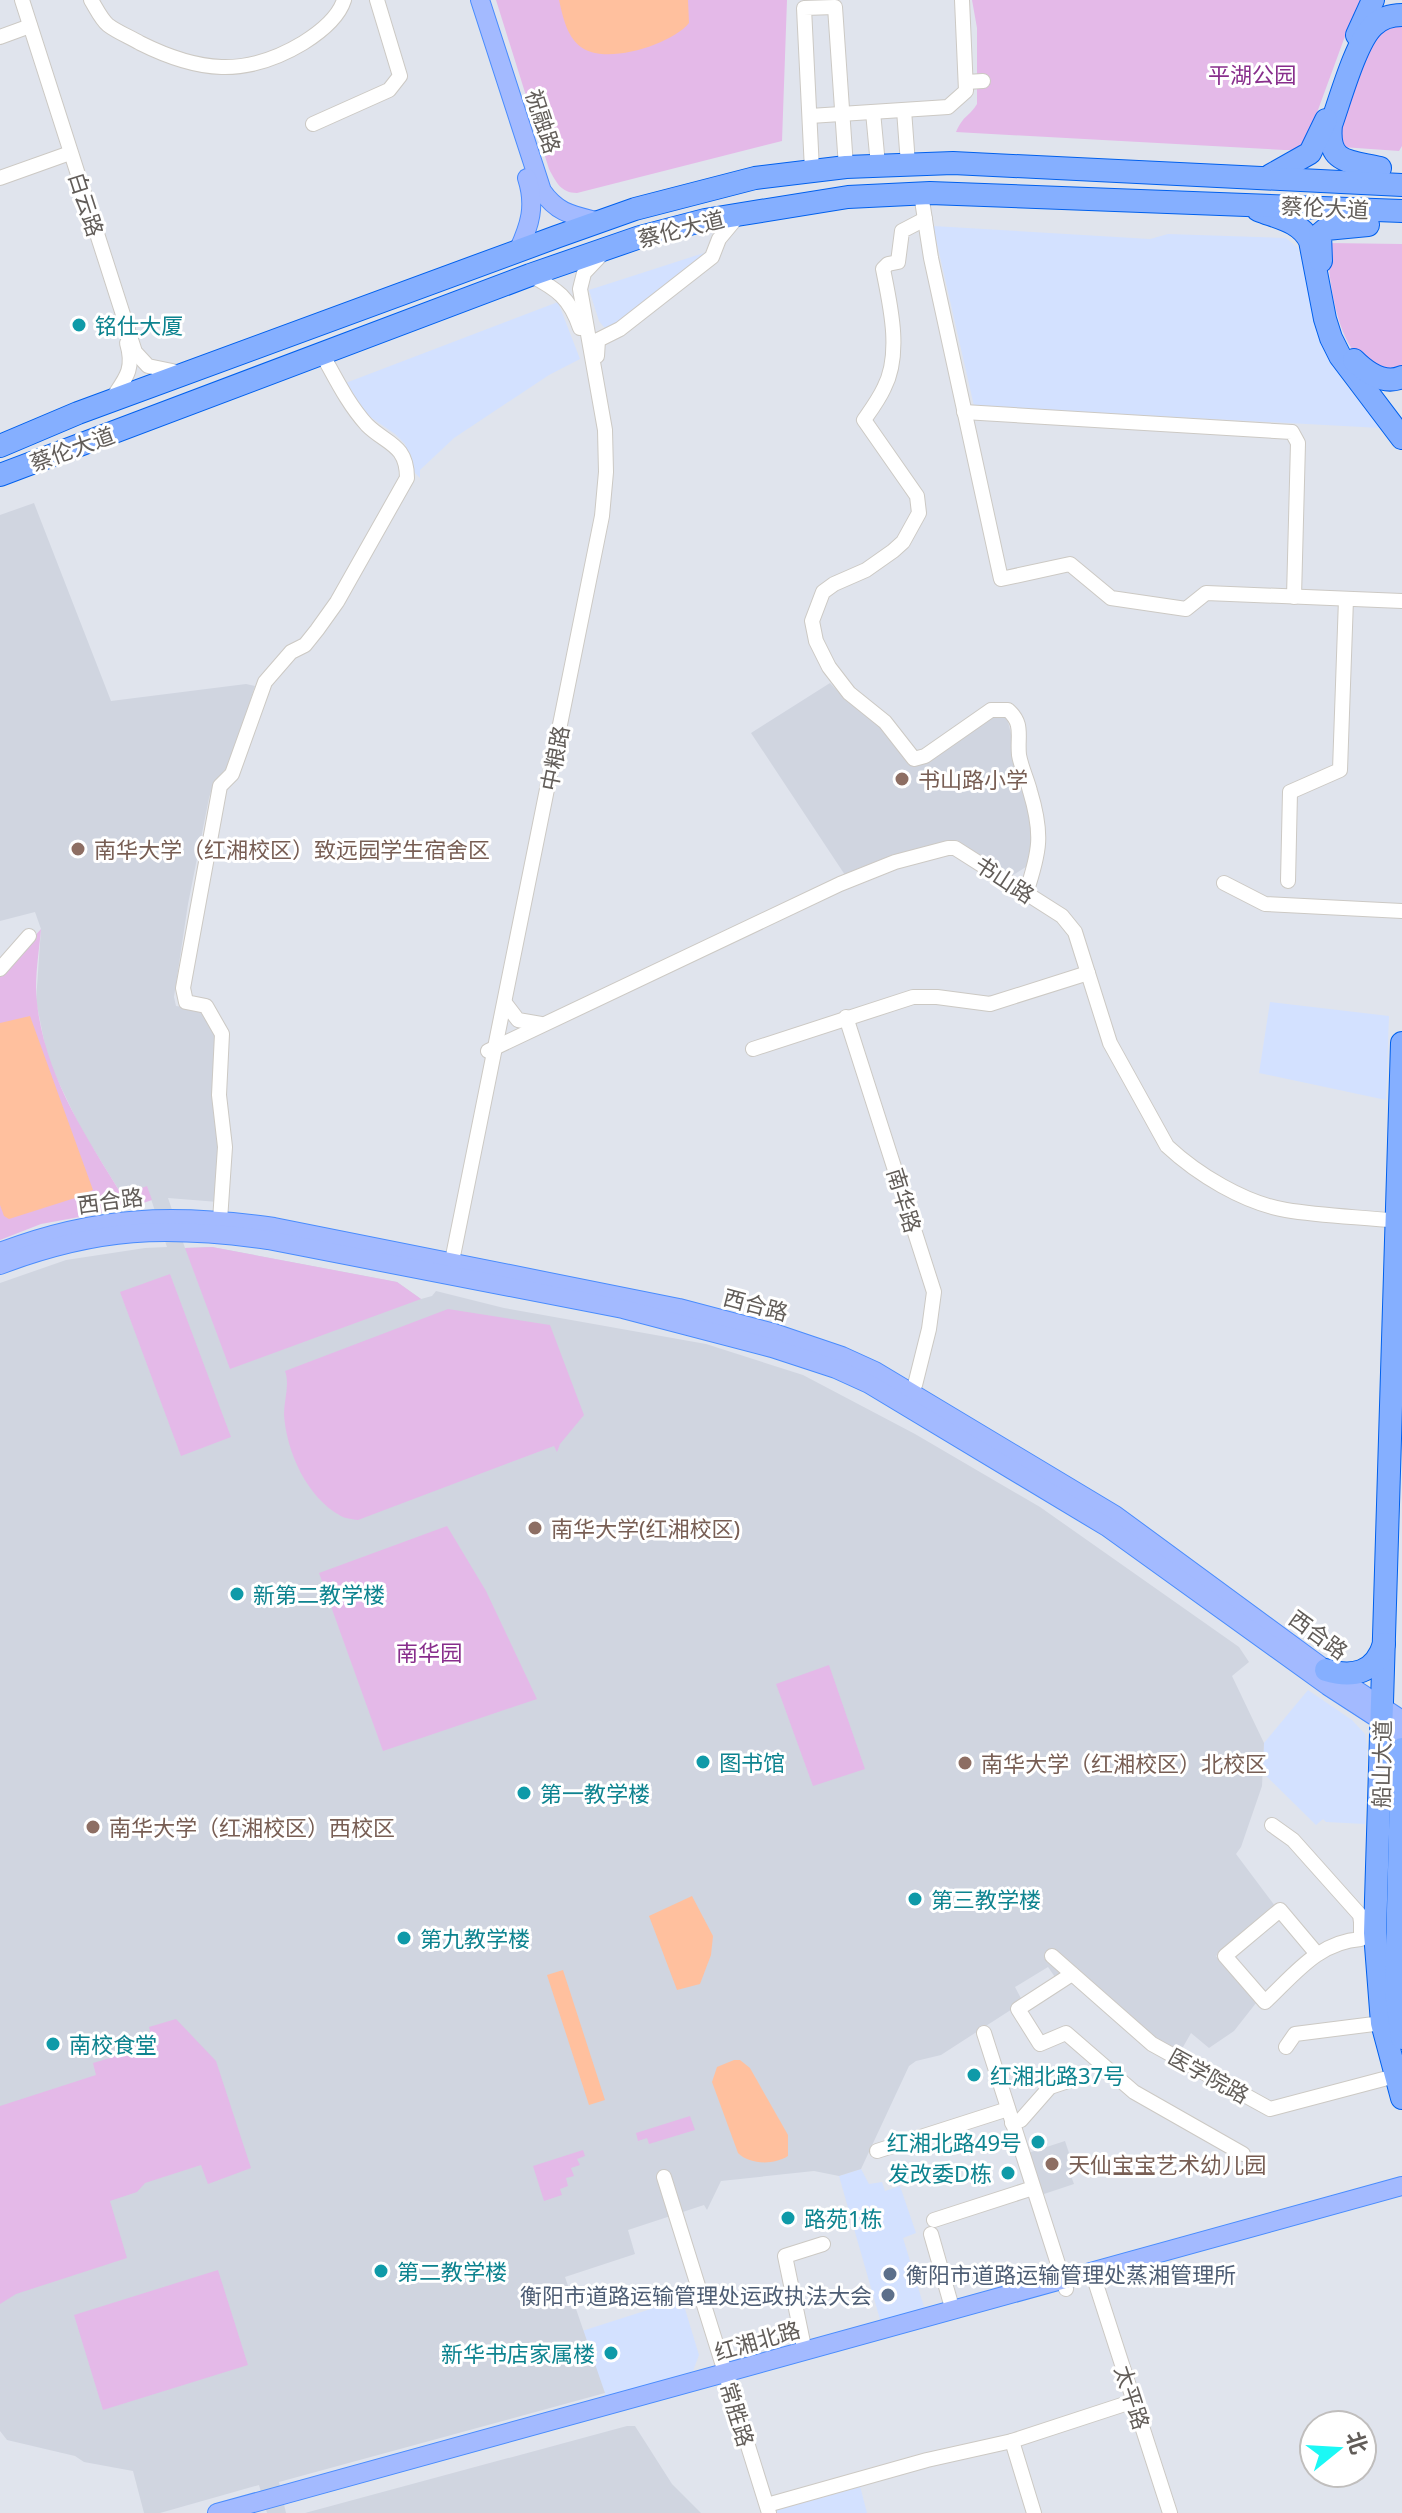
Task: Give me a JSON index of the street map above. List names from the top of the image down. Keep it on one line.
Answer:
{"streets":{"highway":["蔡伦大道","船山大道"],"main road":["祝融路","西合路","红湘北路"],"street":["白云路","中粮路","书山路","南华路","医学院路","太平路","常胜路"]},"crossings":[["祝融路","蔡伦大道"],["白云路","蔡伦大道"],["蔡伦大道","中粮路"],["中粮路","书山路"],["中粮路","西合路"],["书山路","船山大道"],["西合路","船山大道"],["船山大道","医学院路"],["红湘北路","太平路"],["红湘北路","常胜路"]],"parks":["平湖公园","南华园"],"places":["铭仕大厦","书山路小学","南华大学（红湘校区）致远园学生宿舍区","南华大学(红湘校区)","新第二教学楼","图书馆","南华大学（红湘校区）北校区","第一教学楼","南华大学（红湘校区）西校区","第三教学楼","第九教学楼","南校食堂","红湘北路37号","红湘北路49号","天仙宝宝艺术幼儿园","发改委D栋","路苑1栋","第二教学楼","衡阳市道路运输管理处蒸湘管理所","衡阳市道路运输管理处运政执法大会","新华书店家属楼"],"north":"right"}
